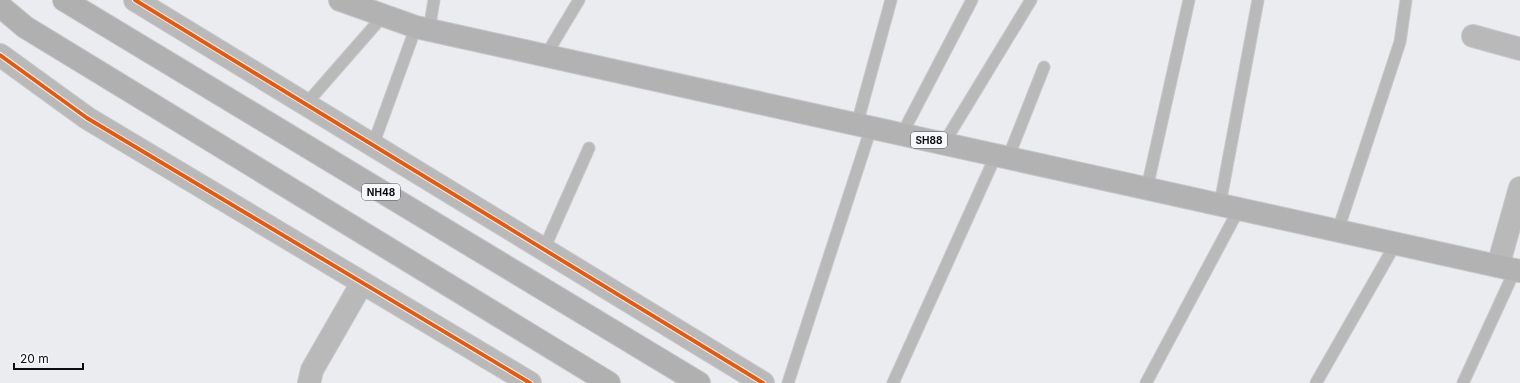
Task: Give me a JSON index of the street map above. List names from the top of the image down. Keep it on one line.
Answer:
{"streets":{"highway":["NH48"],"main road":["SH88"]},"scale_bar":"20 m"}
